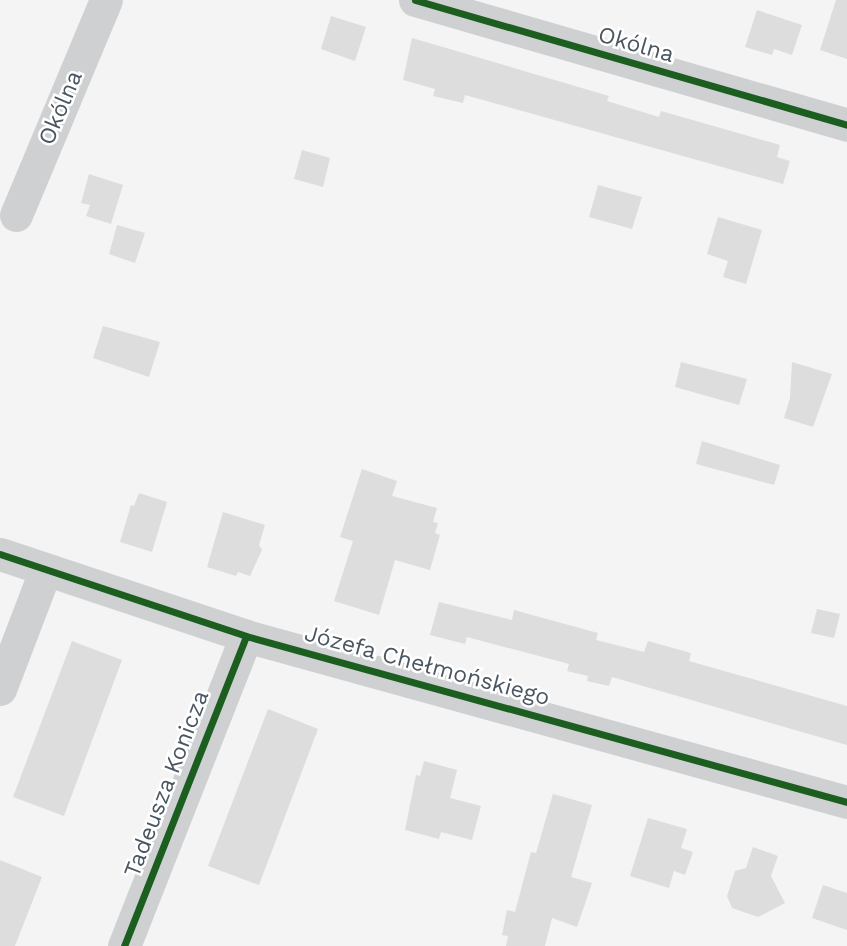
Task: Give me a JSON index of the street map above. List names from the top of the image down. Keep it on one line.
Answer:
{"streets":{"street":["Okólna","Józefa Chełmońskiego","Tadeusza Konicza"]},"crossings":[["Józefa Chełmońskiego","Tadeusza Konicza"]]}
